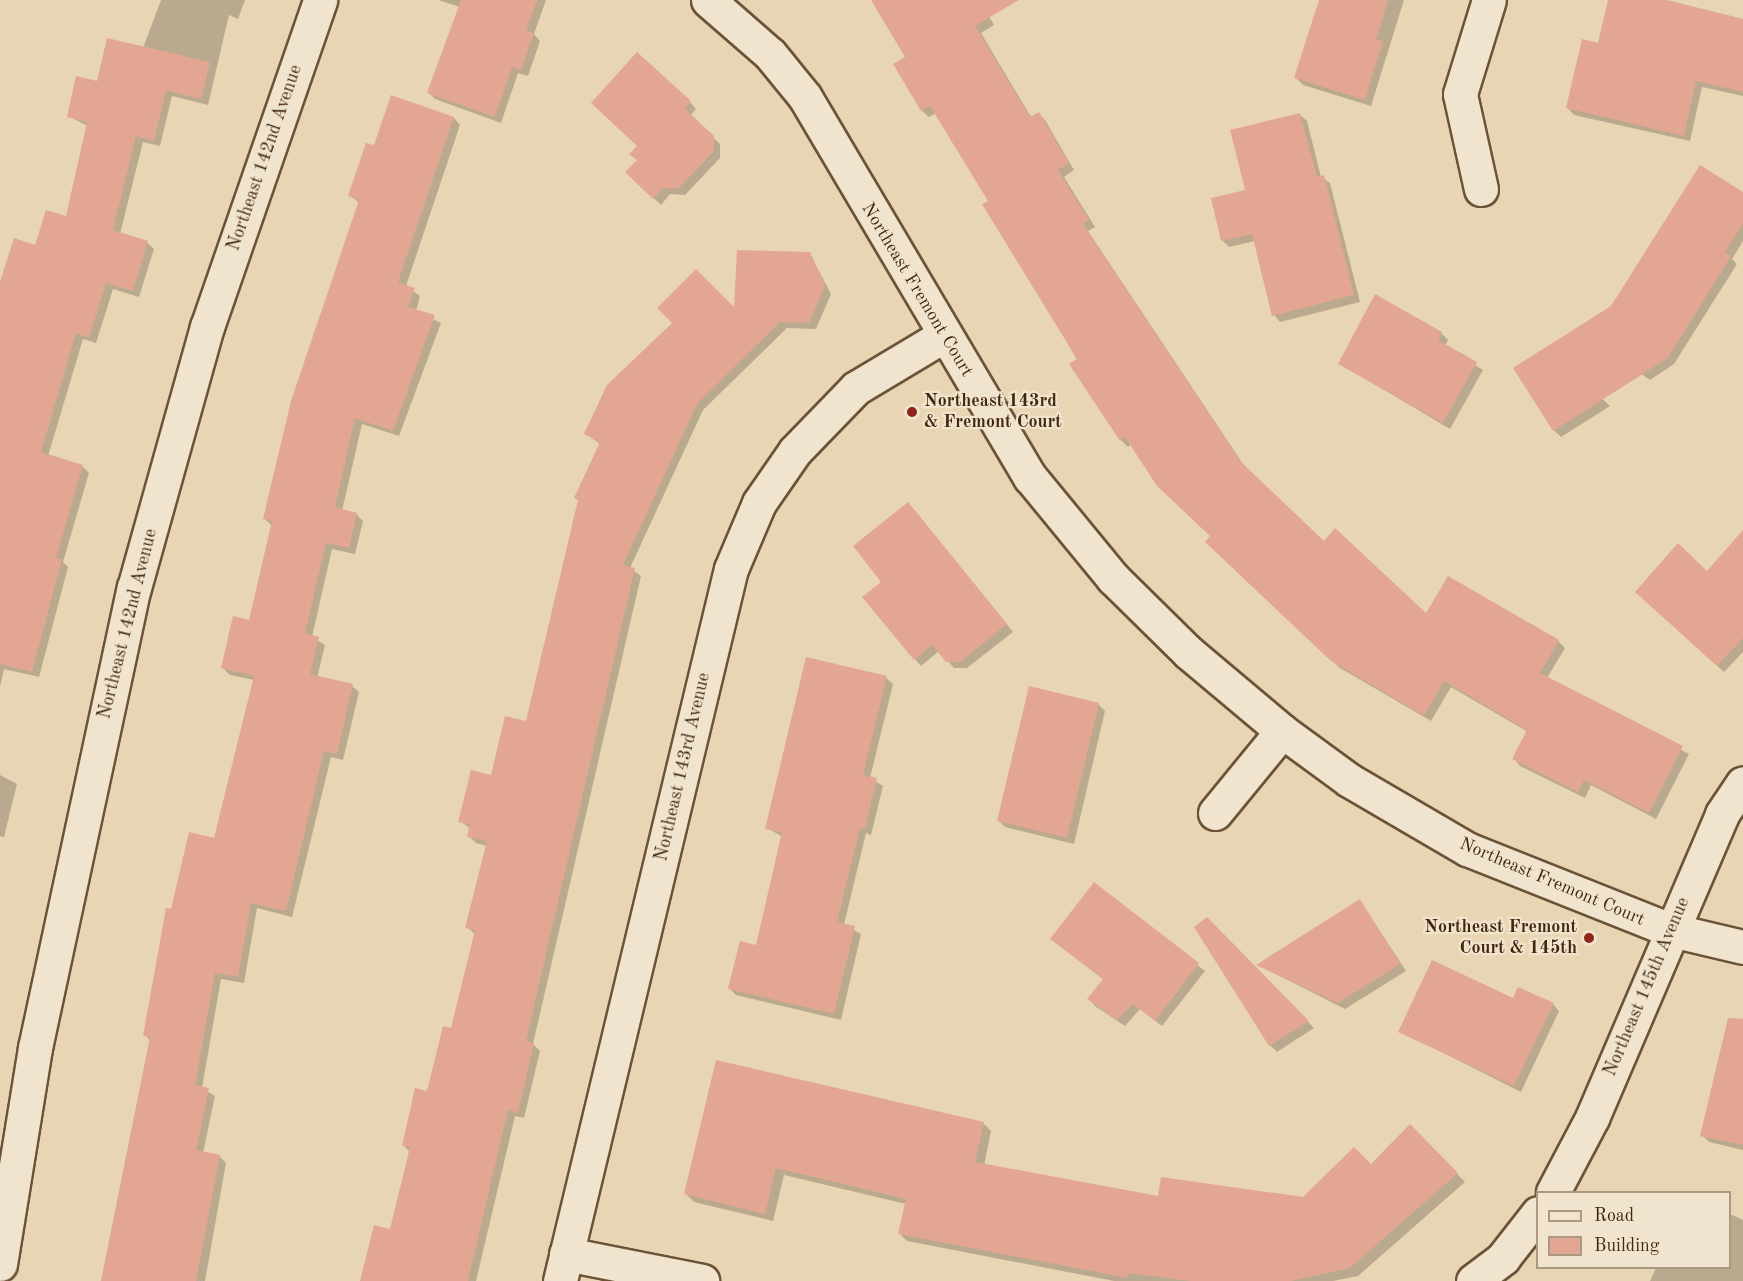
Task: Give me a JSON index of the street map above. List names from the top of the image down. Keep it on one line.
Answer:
{"streets":{"street":["Northeast 142nd Avenue","Northeast Fremont Court","Northeast 143rd Avenue","Northeast 145th Avenue"]},"crossings":[["Northeast Fremont Court","Northeast 143rd Avenue"],["Northeast Fremont Court","Northeast 145th Avenue"]],"places":["Northeast 143rd & Fremont Court","Northeast Fremont Court & 145th"],"legend":["Road","Building"]}
